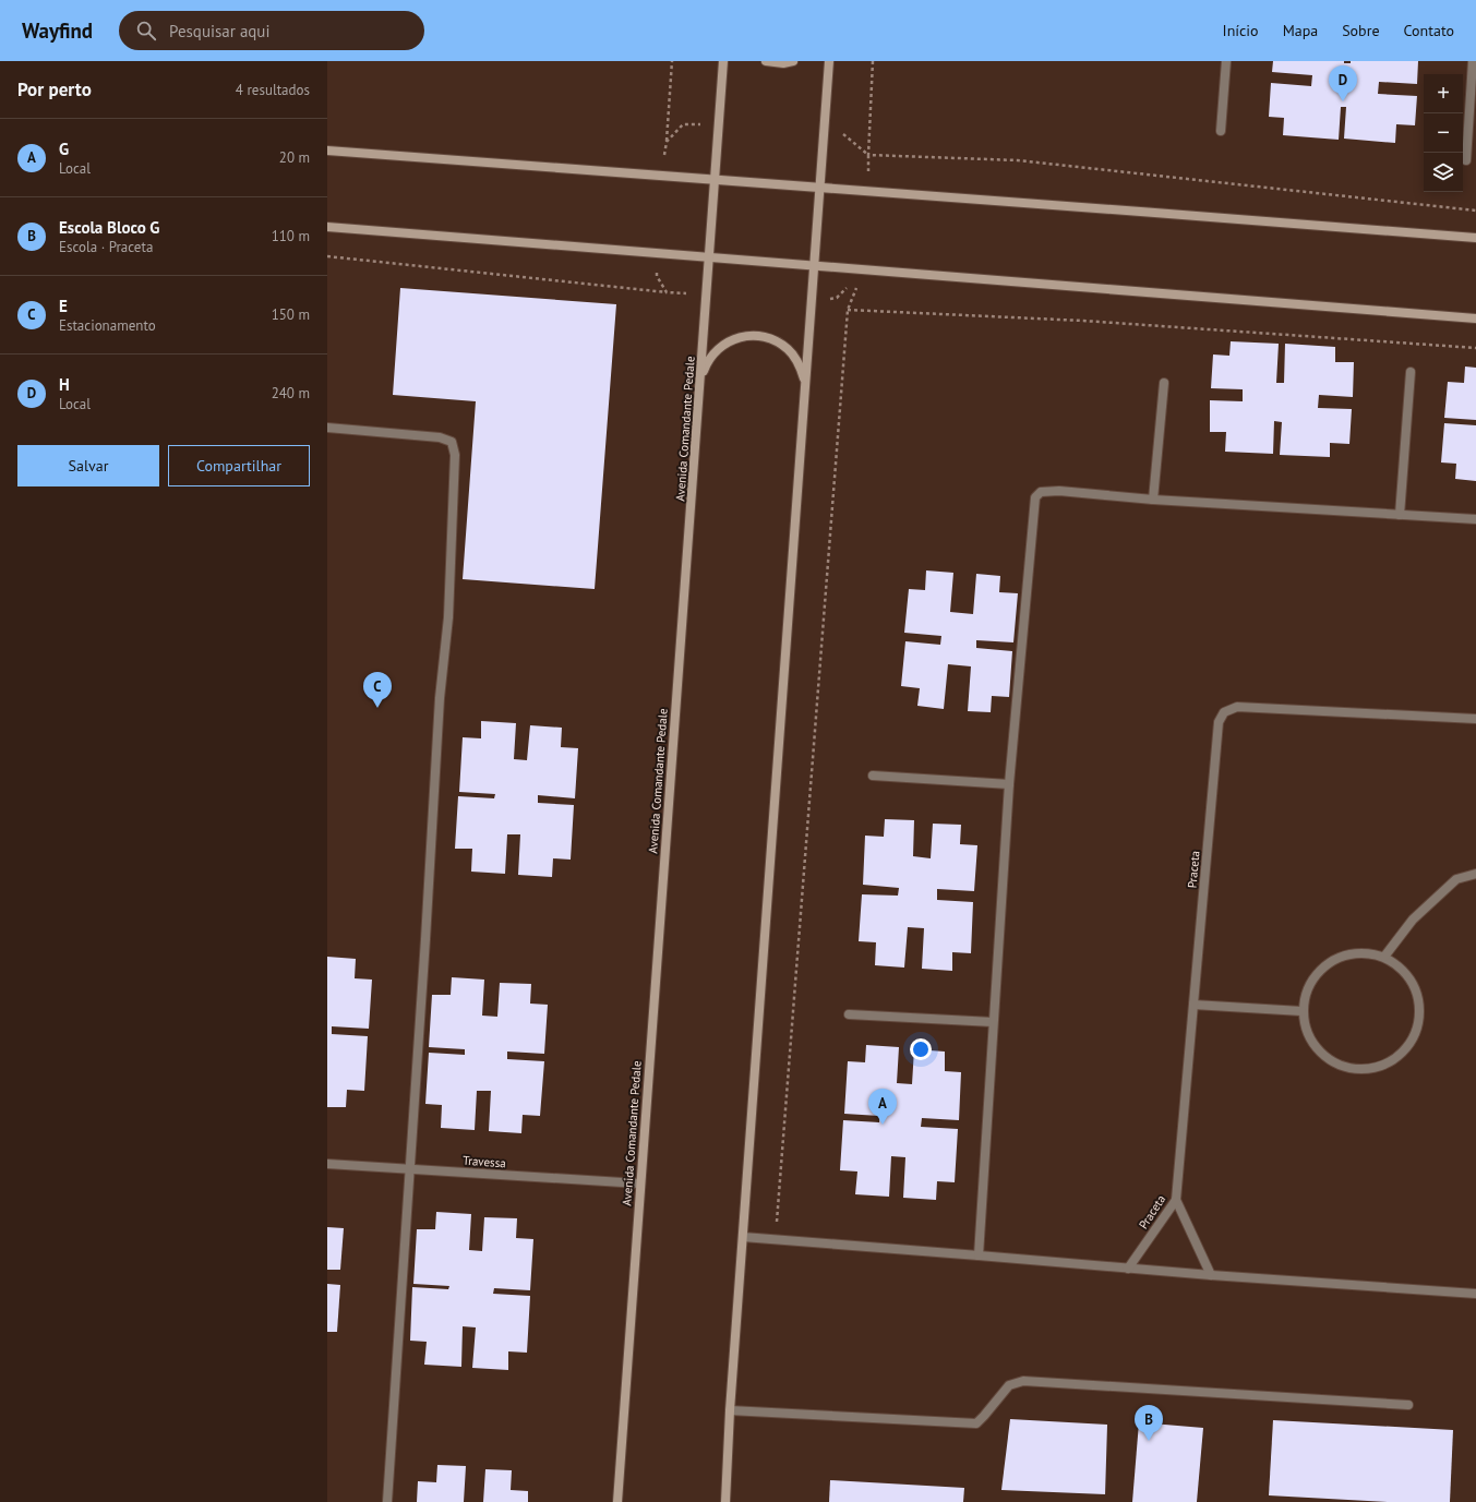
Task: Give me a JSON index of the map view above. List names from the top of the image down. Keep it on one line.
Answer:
{"streets":{"street":["Avenida Comandante Pedale","Praceta","Travessa"]},"crossings":[["Avenida Comandante Pedale","Travessa"]],"page":{"header":"Wayfind","search":"Pesquisar aqui","nav":["Início","Mapa","Sobre","Contato"],"heading":["Por perto","4 resultados"],"pins":["D","C","A","B"],"map_buttons":["+","−"],"list":[{"mark":"A","name":"G","note":"Local","value":"20 m"},{"mark":"B","name":"Escola Bloco G","note":"Escola · Praceta","value":"110 m"},{"mark":"C","name":"E","note":"Estacionamento","value":"150 m"},{"mark":"D","name":"H","note":"Local","value":"240 m"}],"buttons":["Salvar","Compartilhar"]}}
